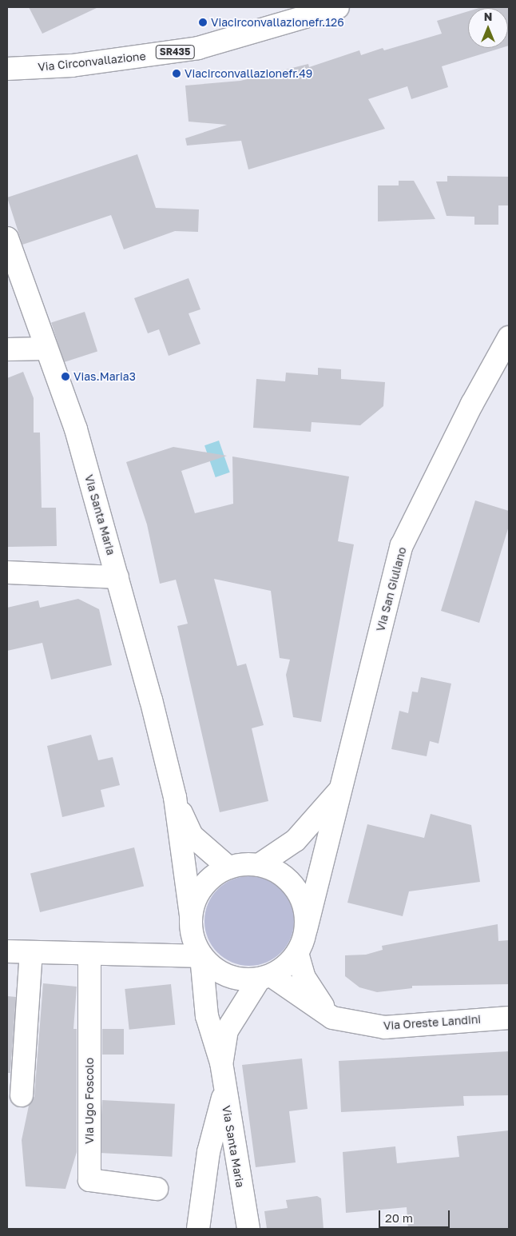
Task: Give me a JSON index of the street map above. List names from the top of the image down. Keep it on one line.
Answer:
{"streets":{"main road":["SR435","Via Circonvallazione","Via Santa Maria","Via San Giuliano","Via Oreste Landini","Via Ugo Foscolo"]},"crossings":[["Via San Giuliano","Via Oreste Landini"]],"places":["Viacirconvallazionefr.126","Viacirconvallazionefr.49","Vias.Maria3"],"scale_bar":"20 m","north":"top"}
